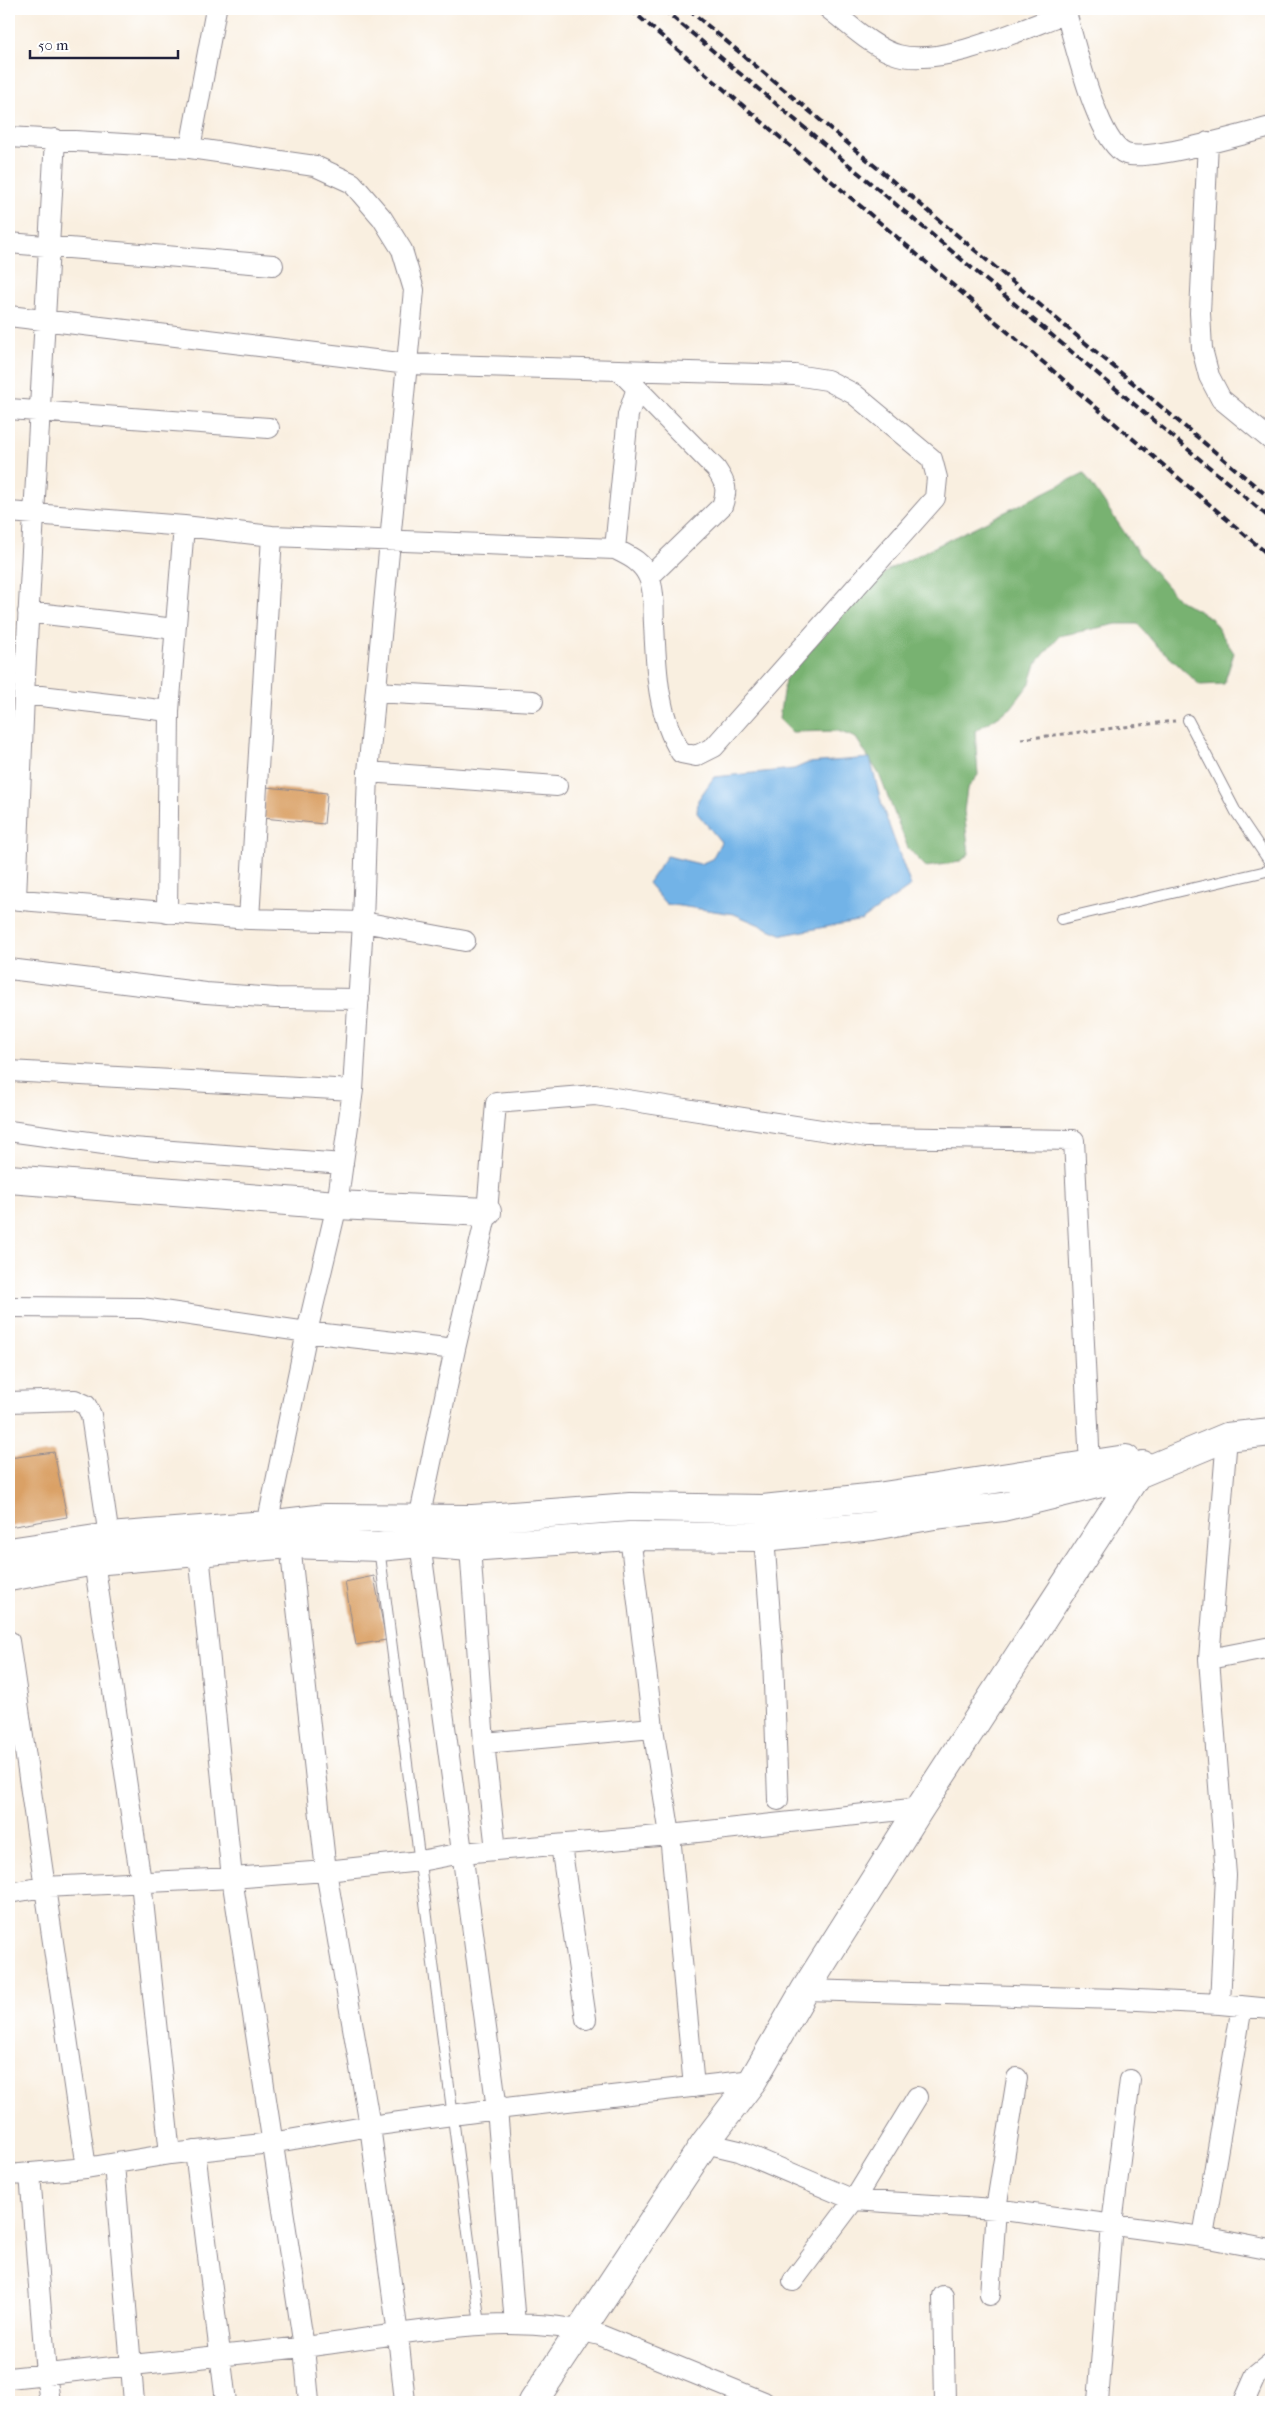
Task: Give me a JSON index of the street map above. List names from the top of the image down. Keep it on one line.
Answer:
{"scale_bar":"50 m"}
